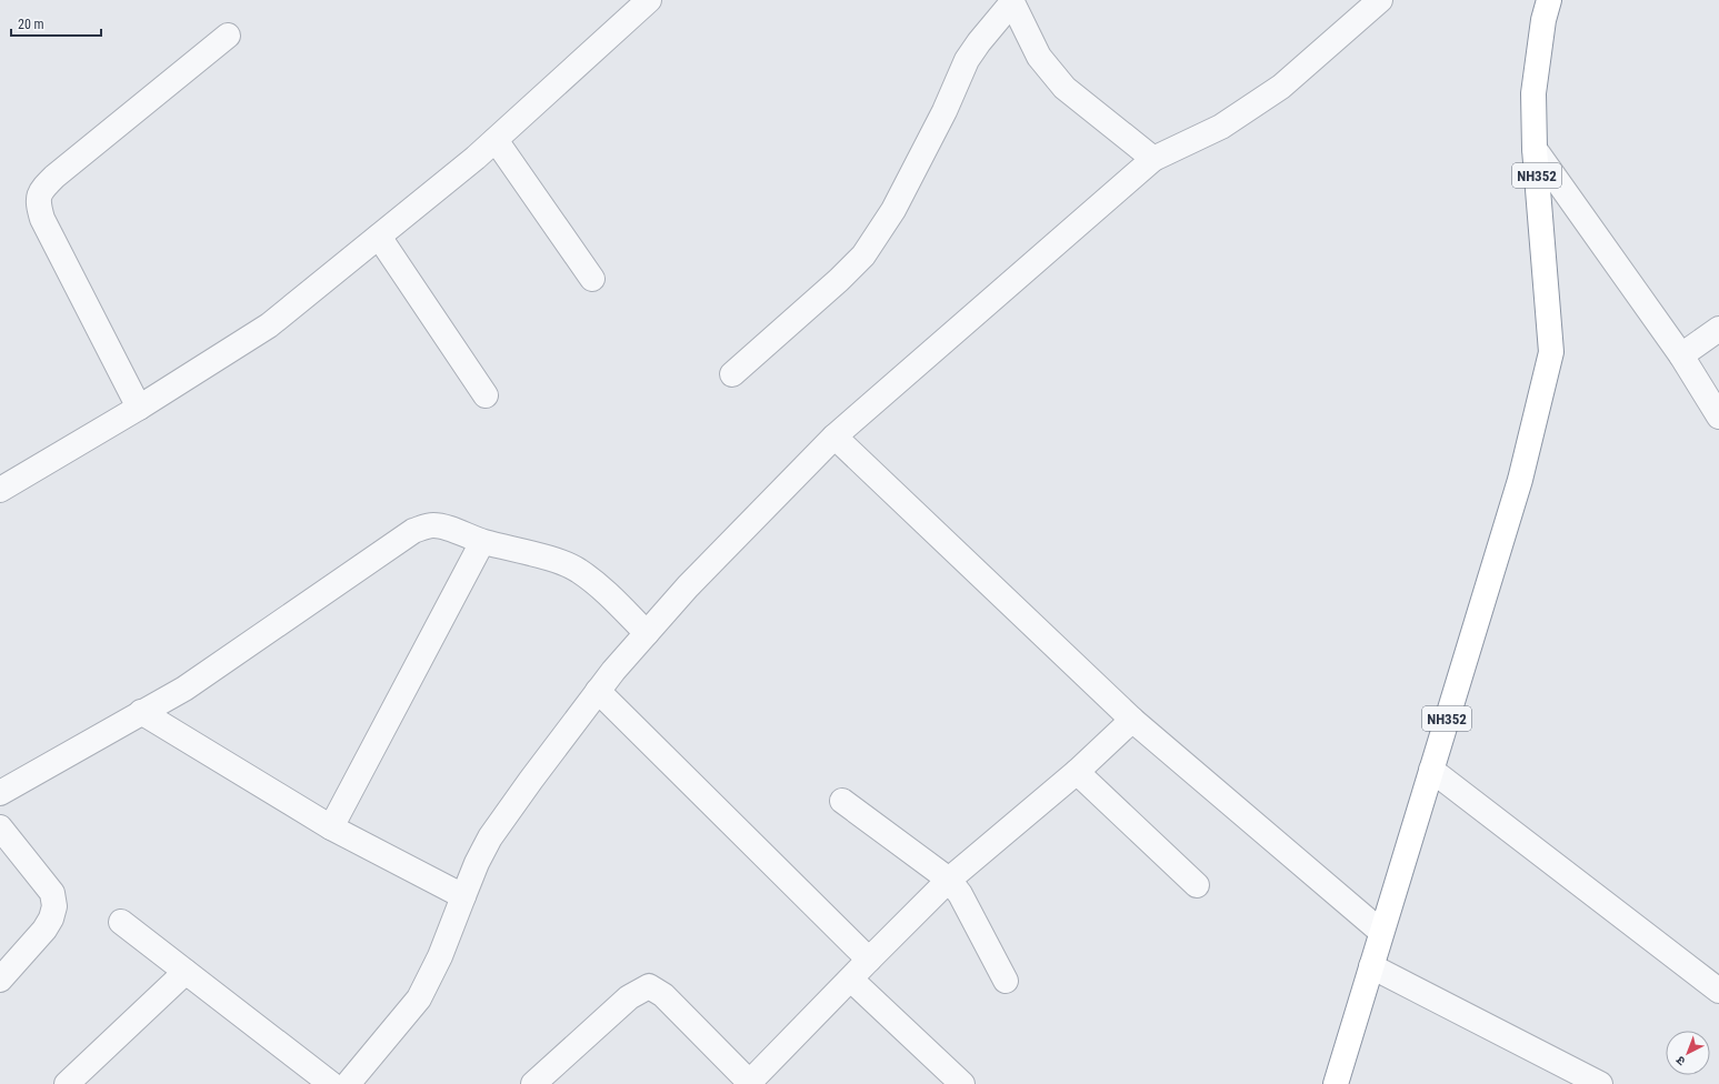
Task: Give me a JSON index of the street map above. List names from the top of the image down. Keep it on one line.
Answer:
{"streets":{"highway":["NH352"]},"scale_bar":"20 m","north":"bottom left"}
